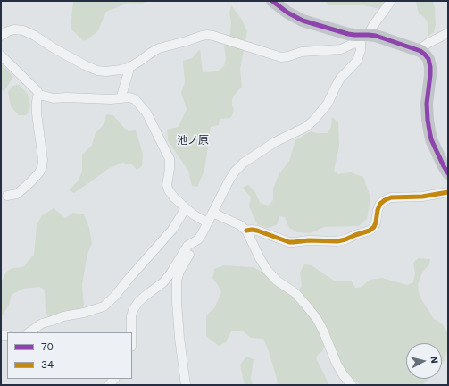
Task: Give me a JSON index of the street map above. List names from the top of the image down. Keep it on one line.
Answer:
{"districts":["池ノ原"],"lines":["transit line 70","transit line 34"],"legend":["70","34"],"north":"right"}
